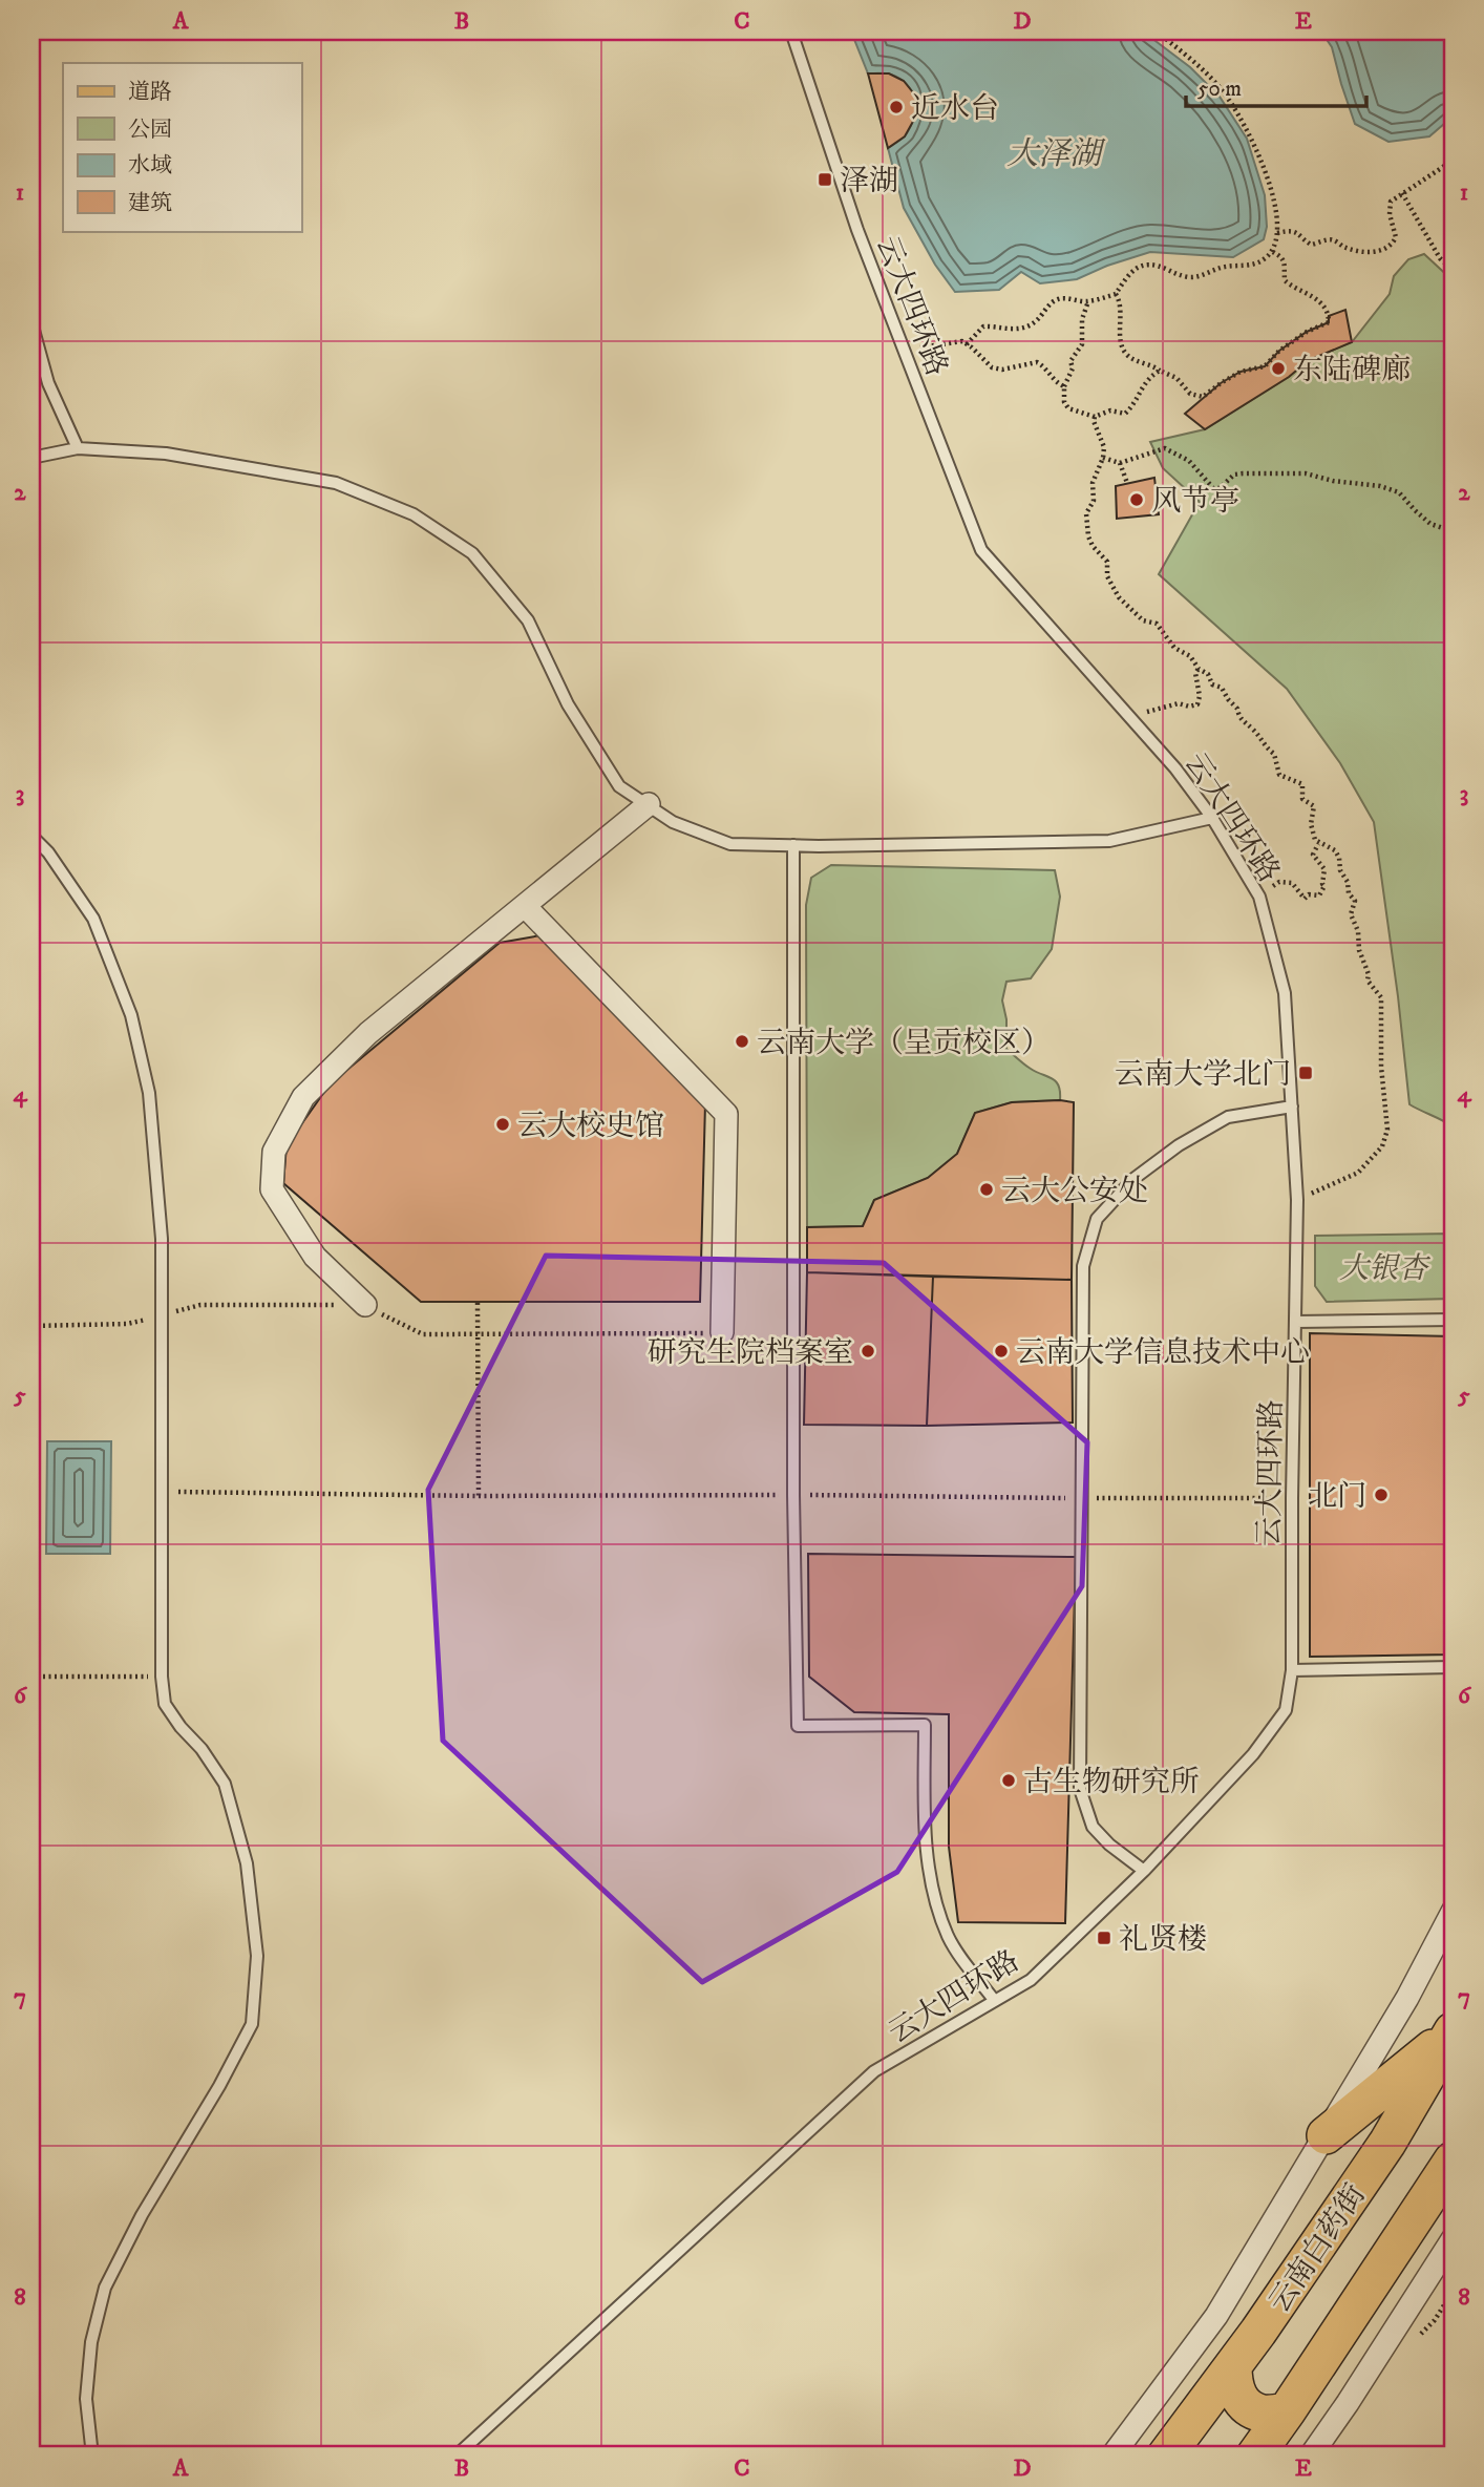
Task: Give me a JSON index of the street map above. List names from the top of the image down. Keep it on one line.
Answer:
{"streets":{"main road":["云南白药街"],"lane":["云大四环路"]},"water":["大泽湖"],"parks":["大银杏"],"places":{"other":["近水台","东陆碑廊","风节亭","云南大学（呈贡校区）","云大校史馆","云大公安处","研究生院档案室","云南大学信息技术中心","北门","古生物研究所"],"transit":["泽湖","云南大学北门","礼贤楼"]},"legend":["道路","公园","水域","建筑"],"scale_bar":"50 m","grid":{"columns":["A","B","C","D","E"],"rows":["1","2","3","4","5","6","7","8"]}}
